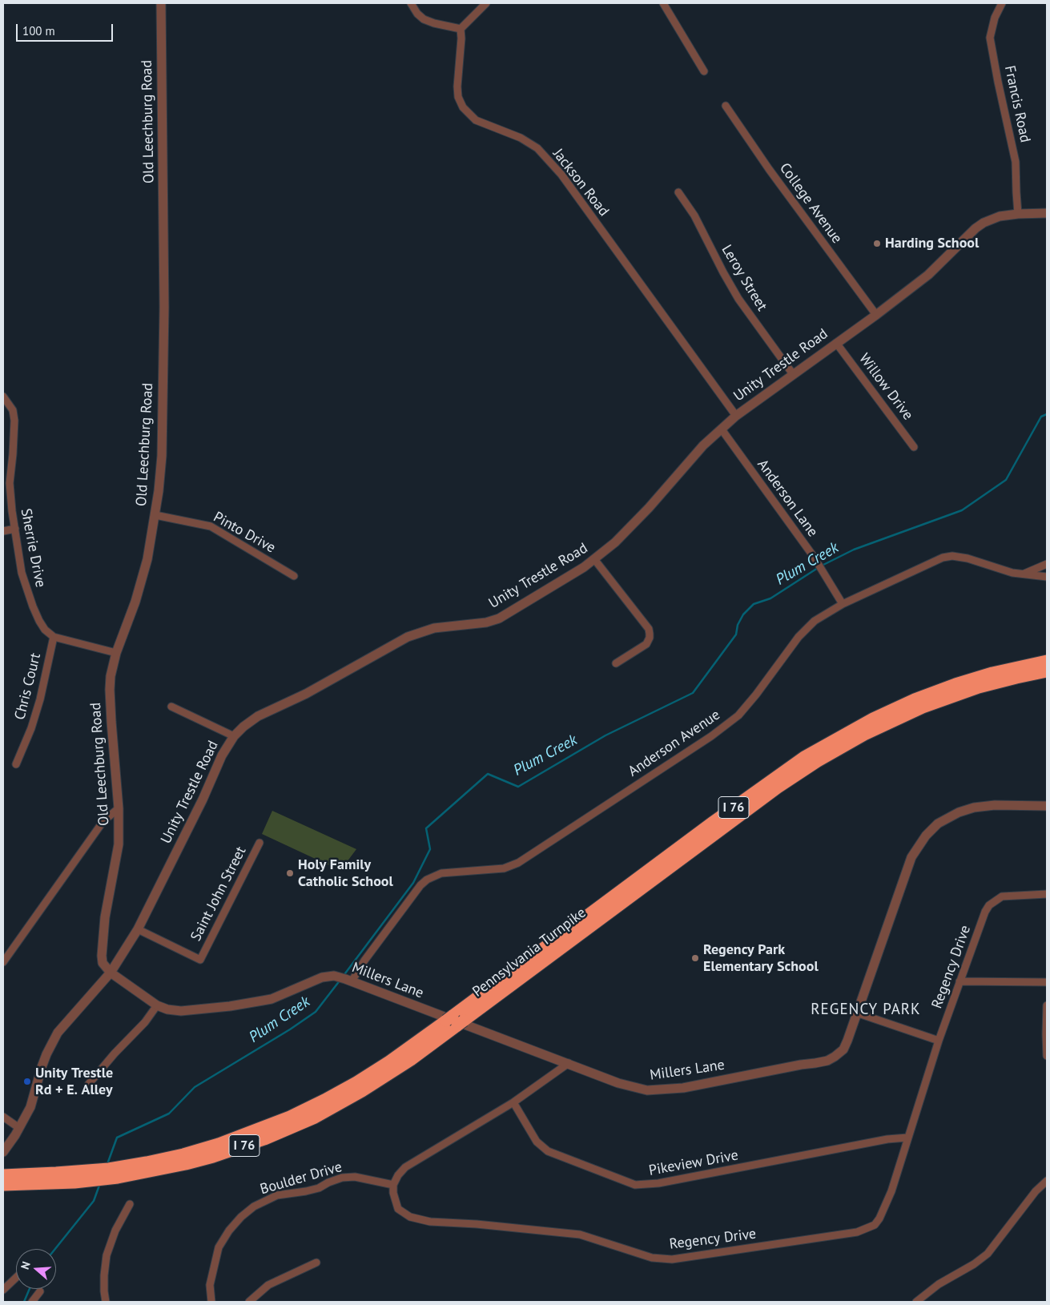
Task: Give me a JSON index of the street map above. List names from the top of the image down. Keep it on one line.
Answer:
{"streets":{"highway":["I 76","Pennsylvania Turnpike"],"street":["Francis Road","Old Leechburg Road","Jackson Road","College Avenue","Leroy Street","Unity Trestle Road","Willow Drive","Anderson Lane","Pinto Drive","Sherrie Drive","Chris Court","Anderson Avenue","Saint John Street","Regency Drive","Millers Lane","Pikeview Drive","Boulder Drive"]},"crossings":[["Francis Road","Unity Trestle Road"],["Old Leechburg Road","Unity Trestle Road"],["Old Leechburg Road","Pinto Drive"],["Old Leechburg Road","Millers Lane"],["Jackson Road","Unity Trestle Road"],["College Avenue","Unity Trestle Road"],["Leroy Street","Unity Trestle Road"],["Unity Trestle Road","Willow Drive"],["Unity Trestle Road","Anderson Lane"],["Unity Trestle Road","Saint John Street"],["Unity Trestle Road","Millers Lane"],["Anderson Lane","Anderson Avenue"],["Sherrie Drive","Chris Court"],["Anderson Avenue","Millers Lane"],["Regency Drive","Pikeview Drive"],["Regency Drive","Boulder Drive"]],"districts":["REGENCY PARK"],"water":["Plum Creek"],"places":["Harding School","Holy Family Catholic School","Regency Park Elementary School","Unity Trestle Rd + E. Alley"],"scale_bar":"100 m","north":"left"}
